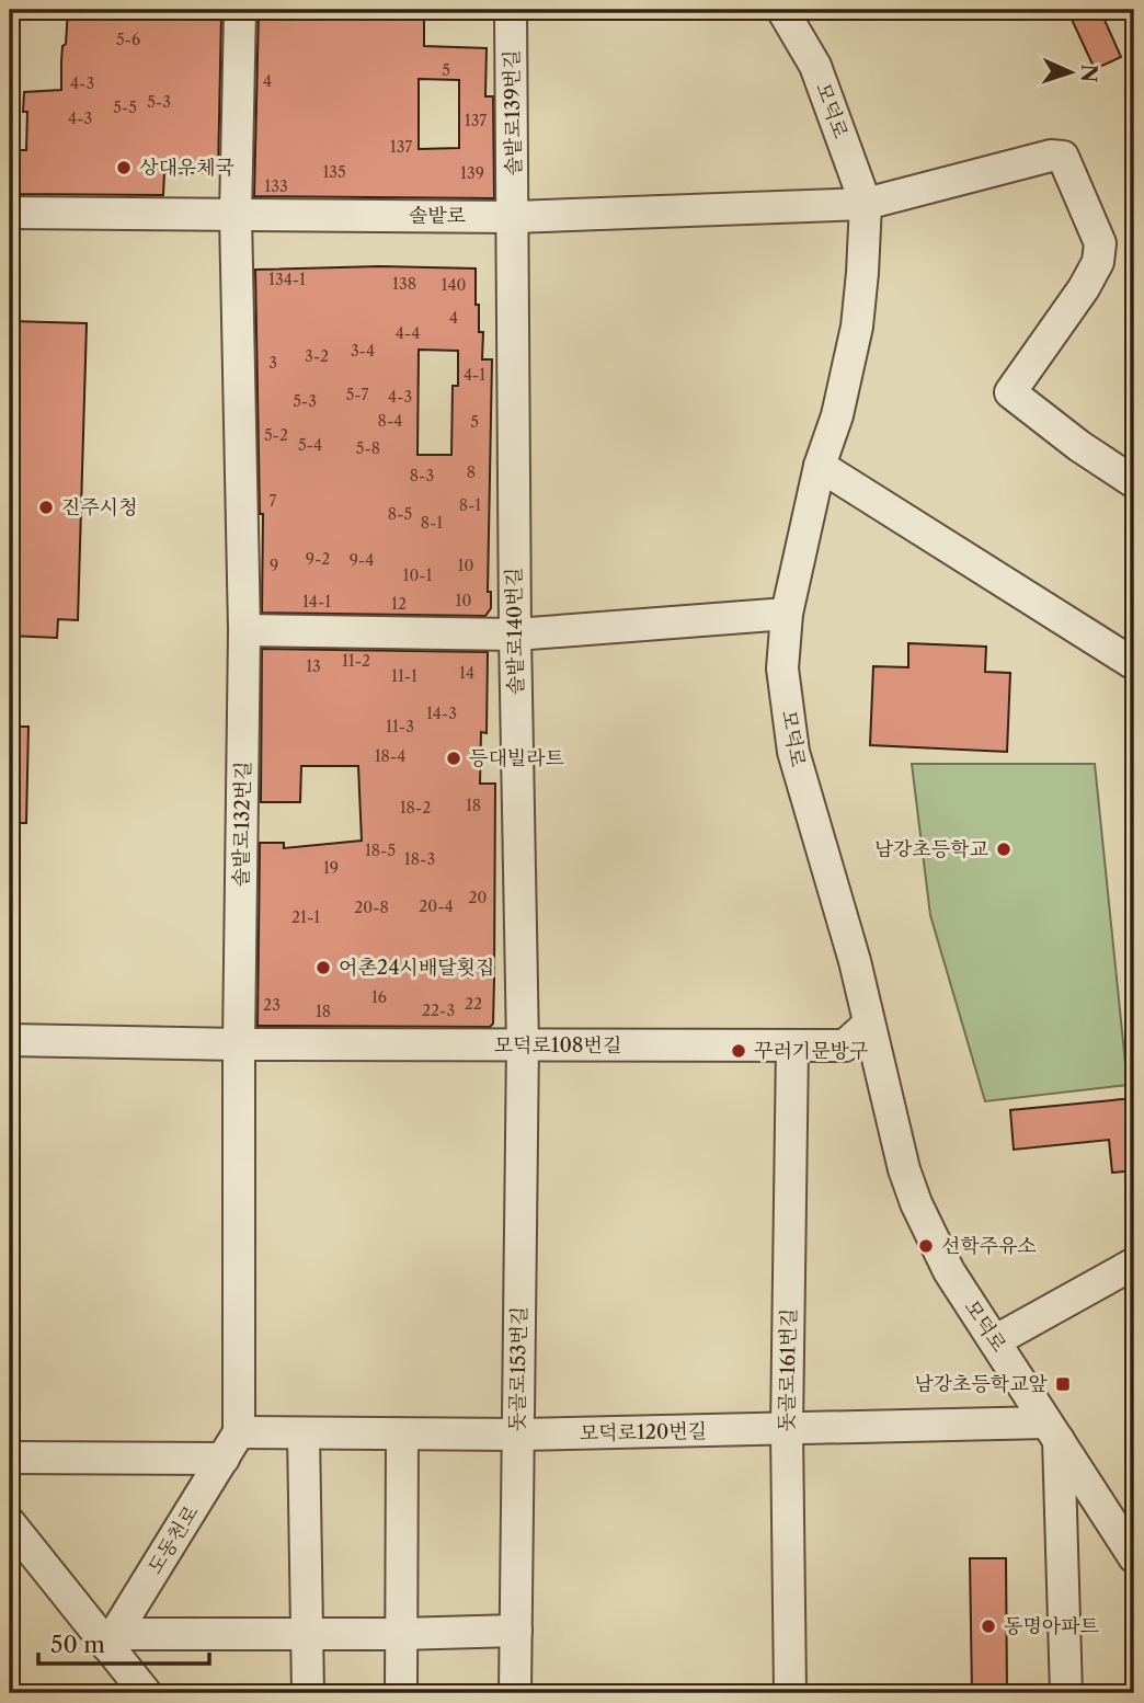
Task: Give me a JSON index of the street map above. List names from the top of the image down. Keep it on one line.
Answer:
{"streets":{"street":["모덕로","솔밭로139번길","솔밭로","솔밭로140번길","솔밭로132번길","모덕로108번길","돗골로153번길","돗골로161번길","모덕로120번길","도동천로"]},"crossings":[["모덕로","솔밭로"],["모덕로","모덕로108번길"],["모덕로","모덕로120번길"],["솔밭로139번길","솔밭로"],["솔밭로139번길","솔밭로140번길"],["솔밭로","솔밭로140번길"],["솔밭로","솔밭로132번길"],["솔밭로140번길","모덕로108번길"],["솔밭로140번길","돗골로153번길"],["솔밭로132번길","모덕로108번길"],["솔밭로132번길","모덕로120번길"],["솔밭로132번길","도동천로"],["모덕로108번길","돗골로153번길"],["모덕로108번길","돗골로161번길"],["돗골로153번길","모덕로120번길"],["돗골로161번길","모덕로120번길"],["모덕로120번길","도동천로"]],"places":{"other":["상대우체국","진주시청","등대빌라트","남강초등학교","어촌24시배달횟집","꾸러기문방구","선학주유소","동명아파트"],"transit":["남강초등학교앞"]},"house_numbers":["5-6","5","4","4-3","5-3","5-5","4-3","137","137","135","139","133","134-1","138","140","4","4-4","3-4","3-2","3","4-1","5-7","4-3","5-3","8-4","5","5-2","5-4","5-8","8","8-3","7","8-1","8-5","8-1","9-2","9-4","9","10","10-1","10","14-1","12","11-2","13","14","11-1","14-3","11-3","18-4","18","18-2","18-5","18-3","19","20","20-4","20-8","21-1","16","22","23","22-3","18"],"scale_bar":"50 m","north":"right"}
